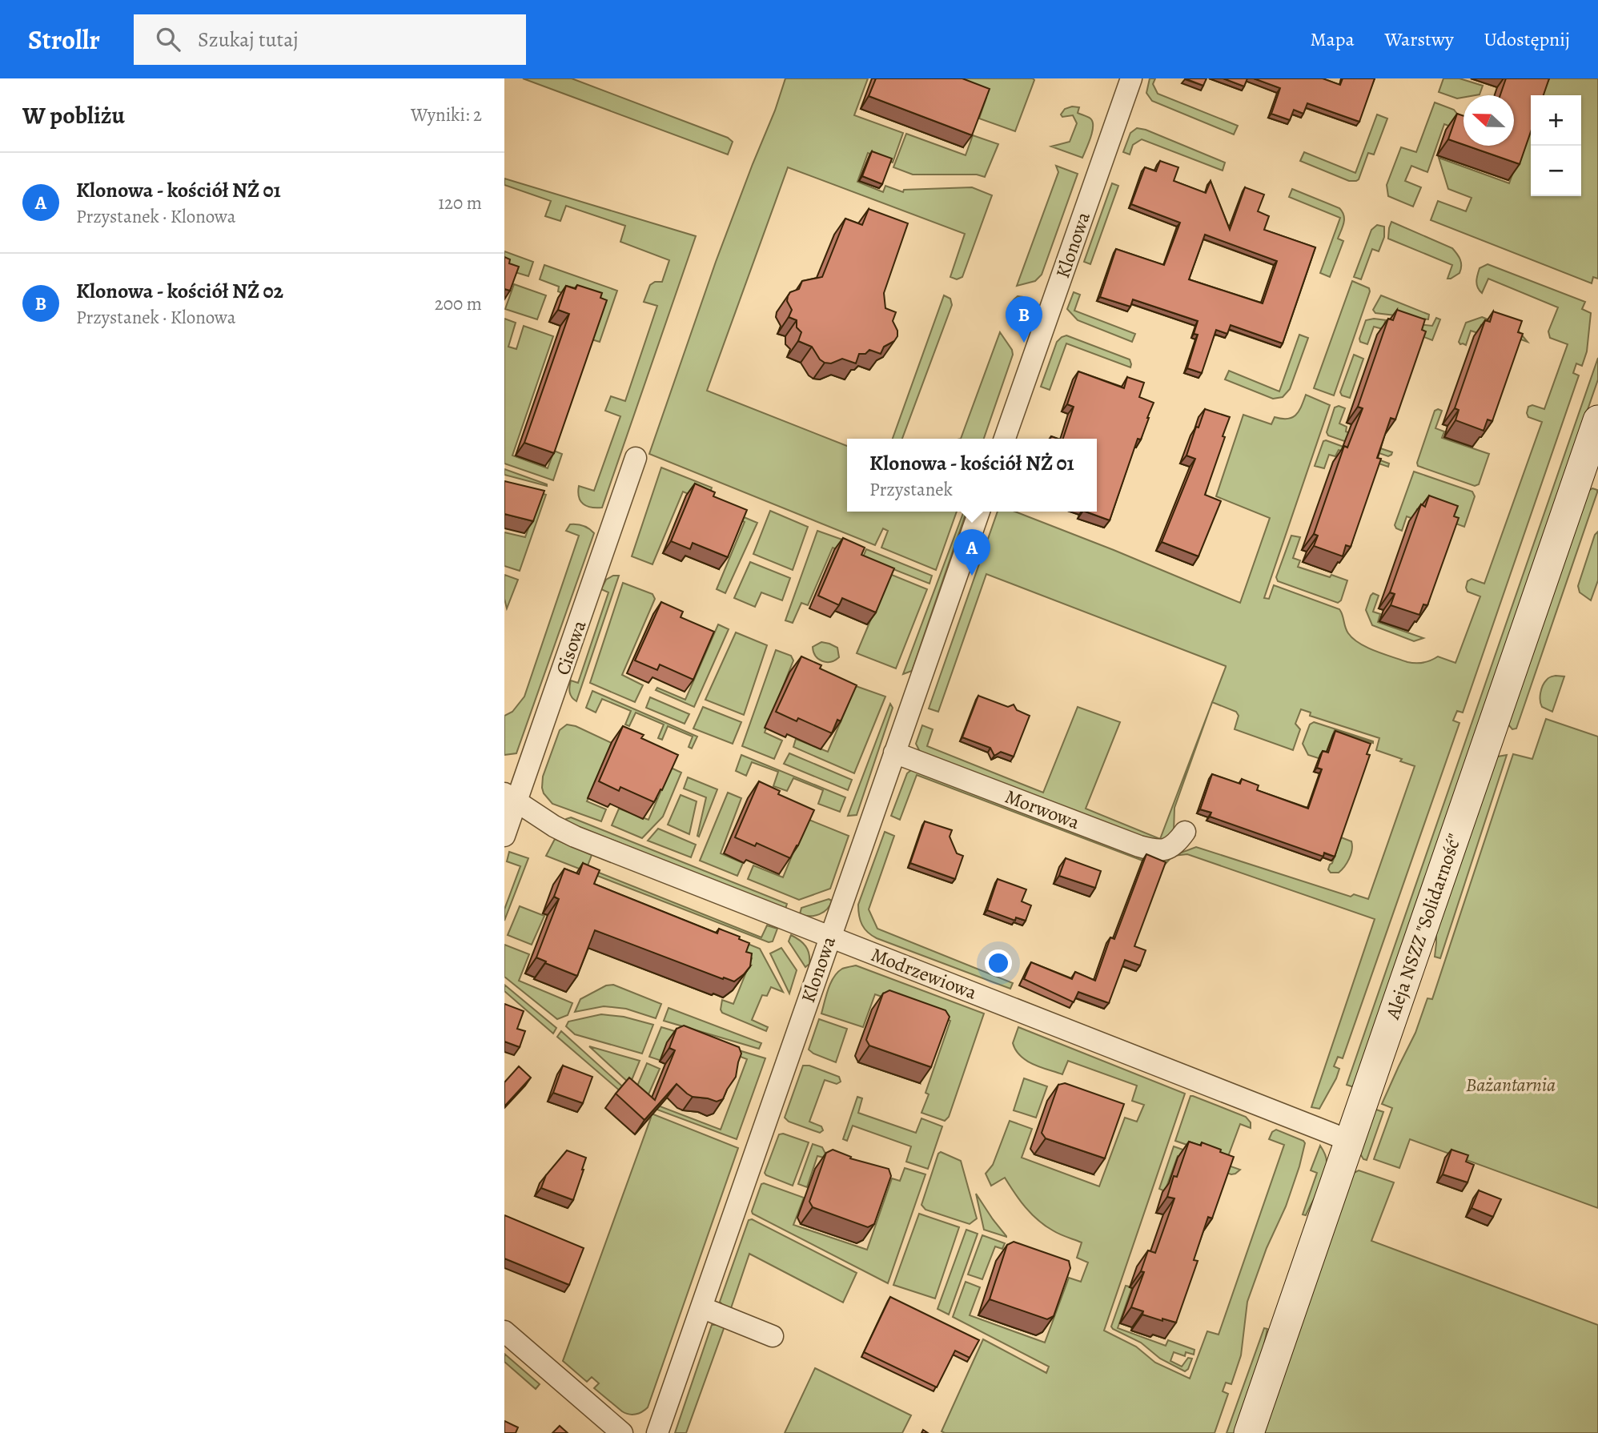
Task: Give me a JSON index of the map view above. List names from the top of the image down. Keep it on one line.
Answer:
{"streets":{"street":["Klonowa","Cisowa","Morwowa","Aleja NSZZ \"Solidarność\"","Modrzewiowa"]},"crossings":[["Klonowa","Morwowa"],["Klonowa","Modrzewiowa"],["Cisowa","Modrzewiowa"],["Aleja NSZZ \"Solidarność\"","Modrzewiowa"]],"parks":["Bażantarnia"],"north":"left","page":{"header":"Strollr","search":"Szukaj tutaj","nav":["Mapa","Warstwy","Udostępnij"],"heading":["W pobliżu","Wyniki: 2"],"map_buttons":["+","−"],"list":[{"mark":"A","name":"Klonowa - kościół NŻ 01","note":"Przystanek · Klonowa","value":"120 m"},{"mark":"B","name":"Klonowa - kościół NŻ 02","note":"Przystanek · Klonowa","value":"200 m"}],"pins":["B","A"],"popup":["Klonowa - kościół NŻ 01","Przystanek"]}}
